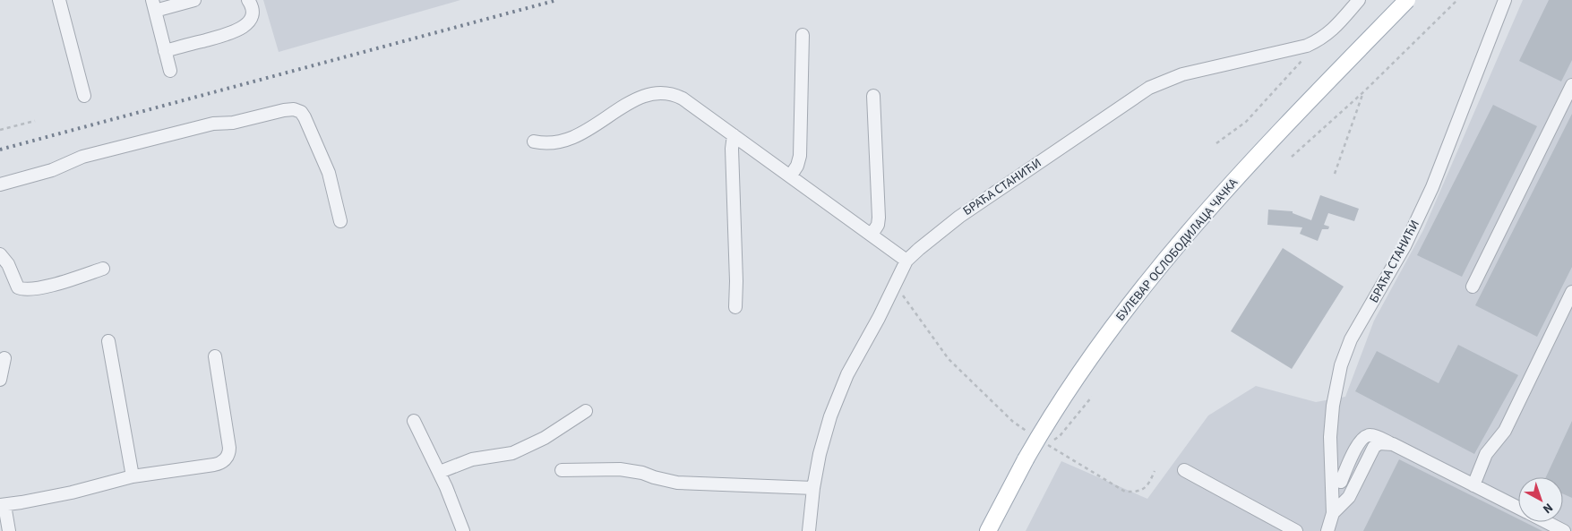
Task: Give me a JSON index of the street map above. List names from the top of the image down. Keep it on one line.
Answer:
{"streets":{"main road":["БУЛЕВАР ОСЛОБОДИЛАЦА ЧАЧКА"],"street":["БРАЋА СТАНИЋИ"]},"north":"bottom right"}
